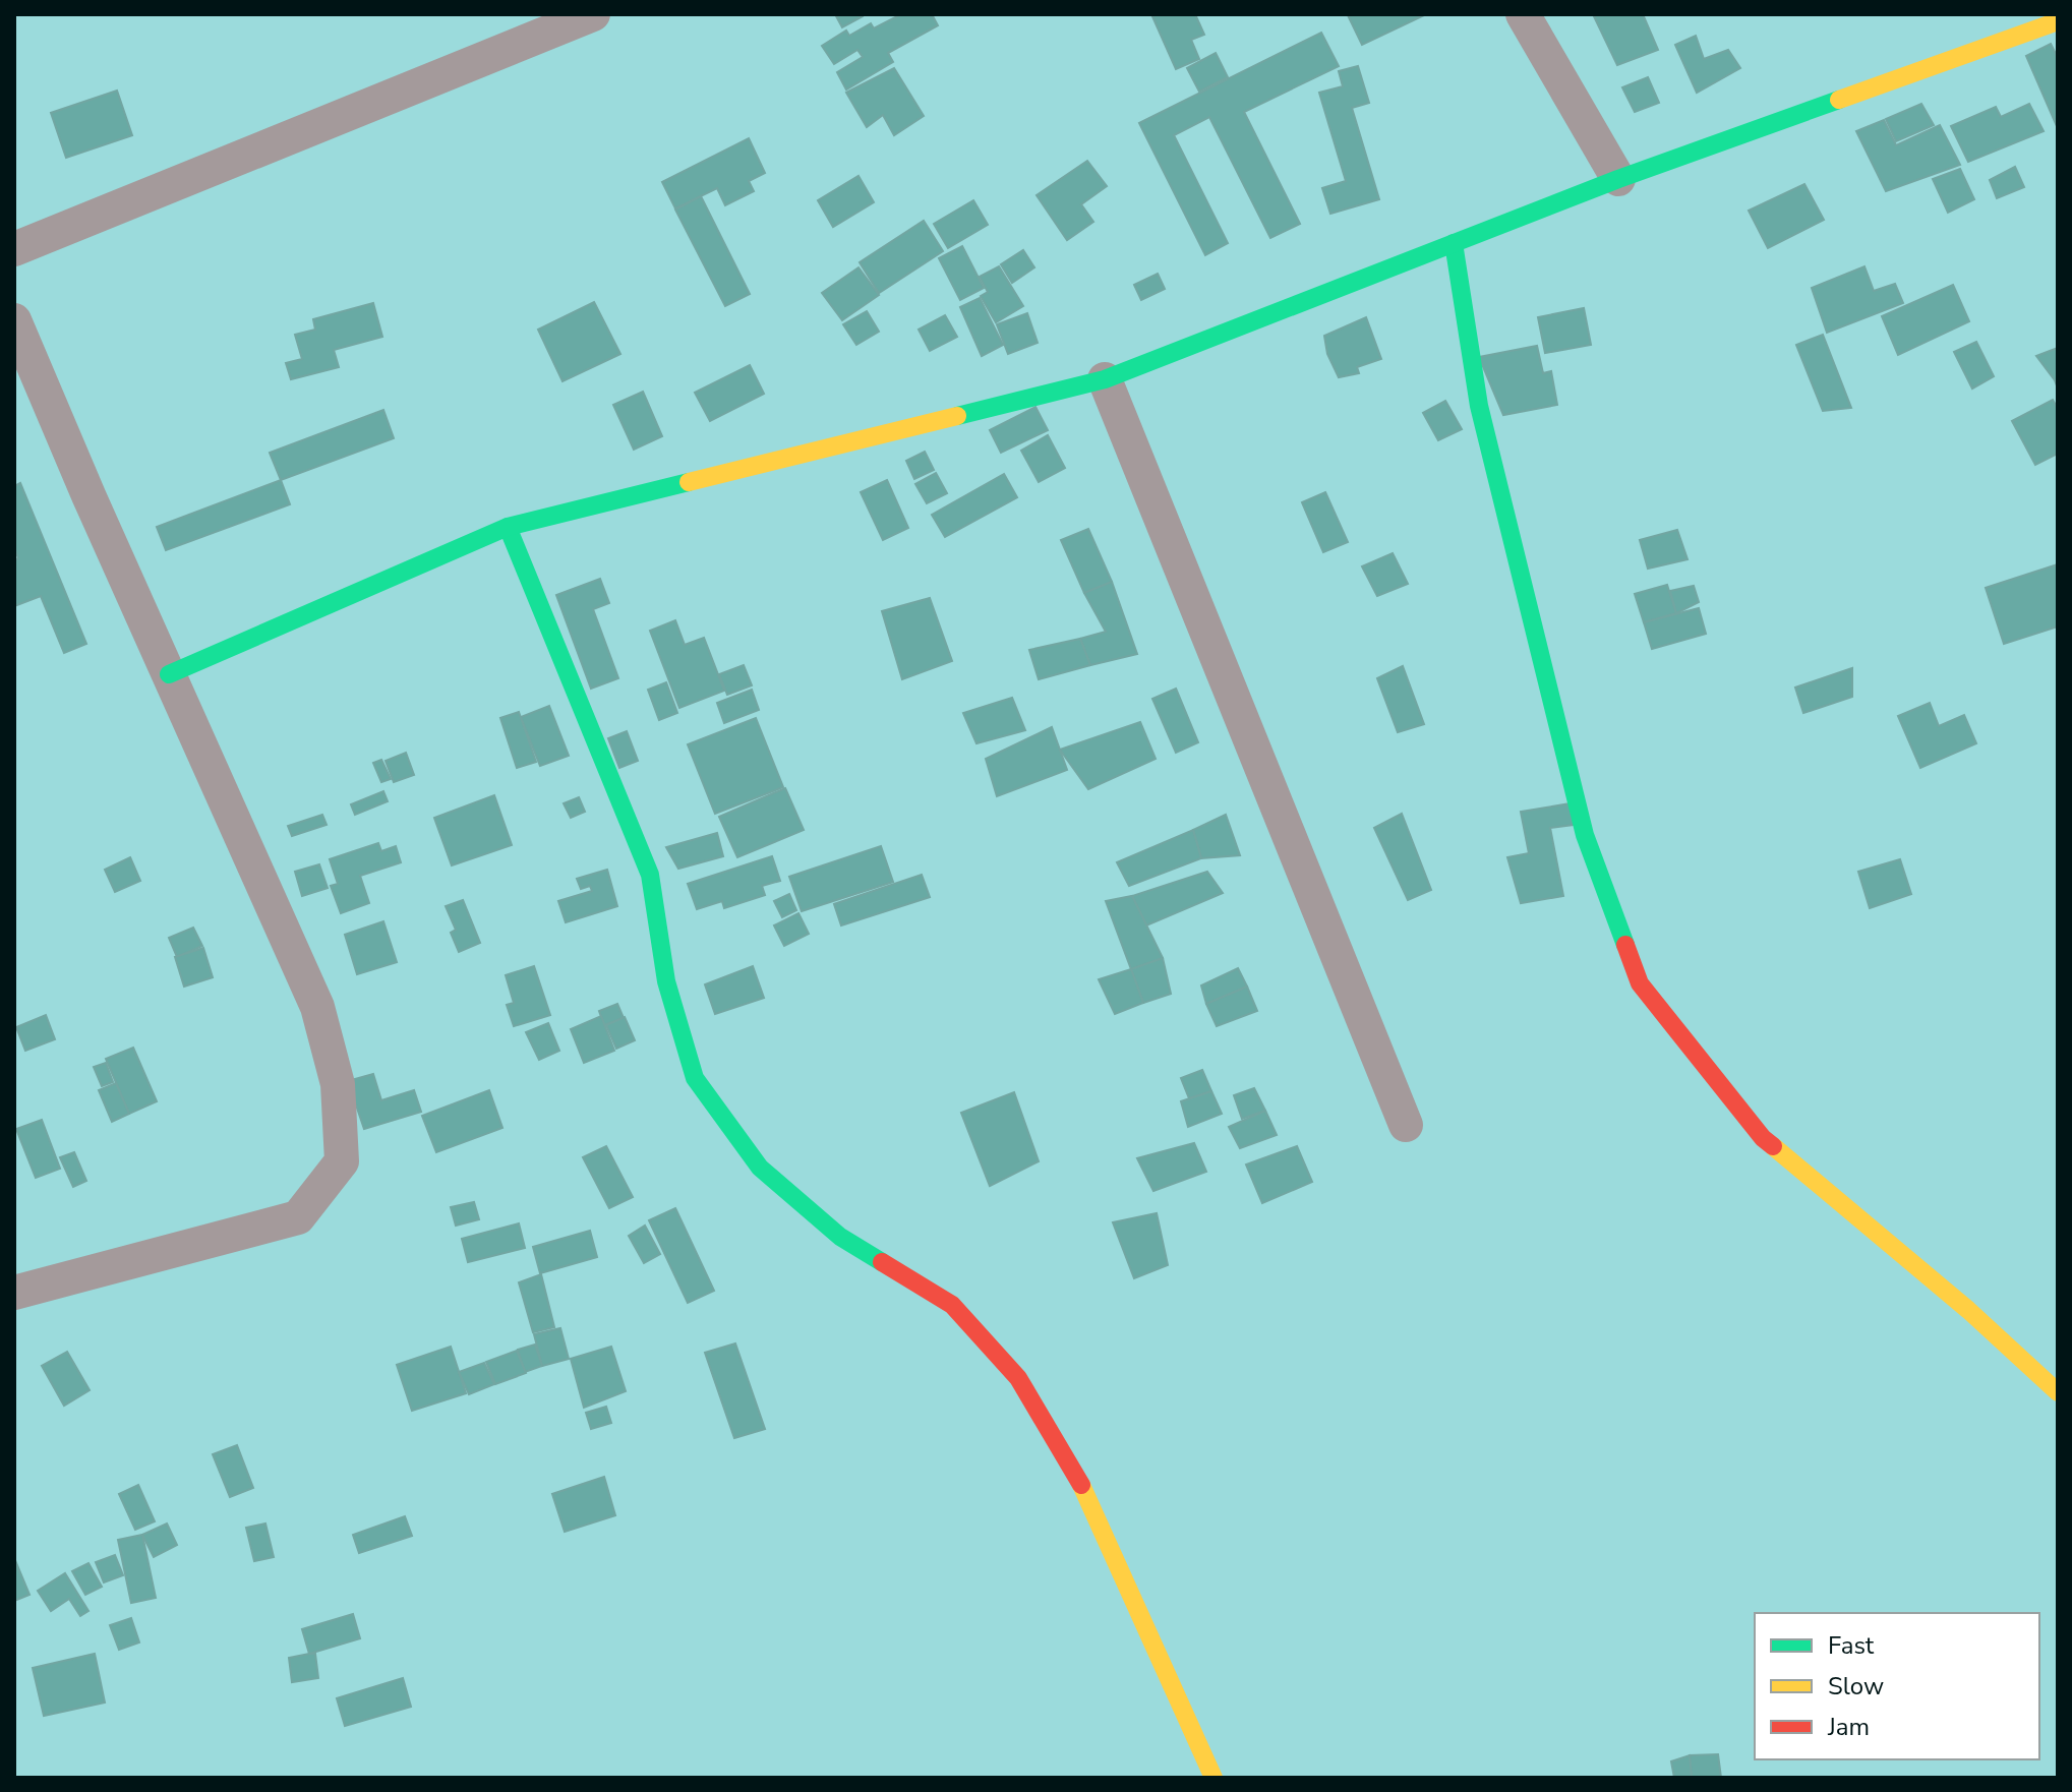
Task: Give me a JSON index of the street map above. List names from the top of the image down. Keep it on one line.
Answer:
{"legend":["Fast","Slow","Jam"]}
